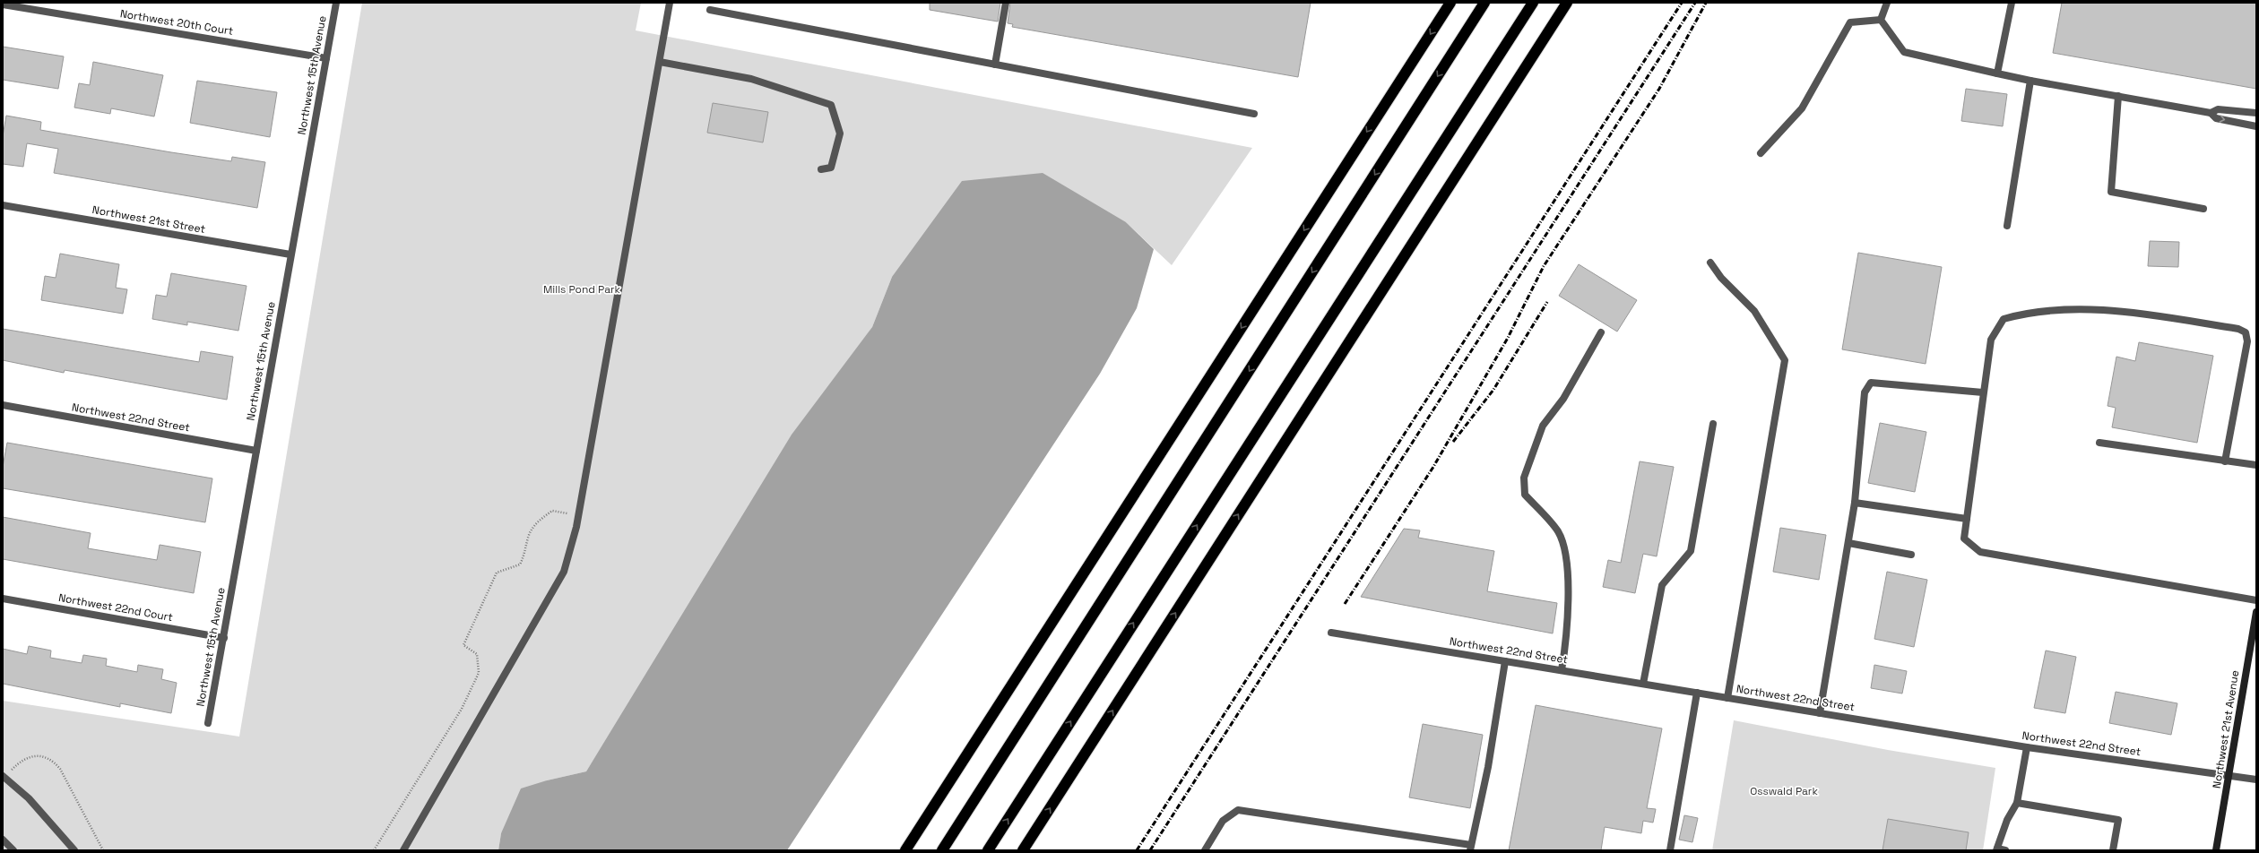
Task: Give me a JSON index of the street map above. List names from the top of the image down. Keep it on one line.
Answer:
{"streets":{"street":["Northwest 20th Court","Northwest 15th Avenue","Northwest 21st Street","Northwest 22nd Street","Northwest 22nd Court","Northwest 21st Avenue"]},"crossings":[["Northwest 20th Court","Northwest 15th Avenue"],["Northwest 15th Avenue","Northwest 21st Street"],["Northwest 15th Avenue","Northwest 22nd Street"],["Northwest 15th Avenue","Northwest 22nd Court"],["Northwest 22nd Street","Northwest 21st Avenue"]],"parks":["Mills Pond Park","Osswald Park"]}
